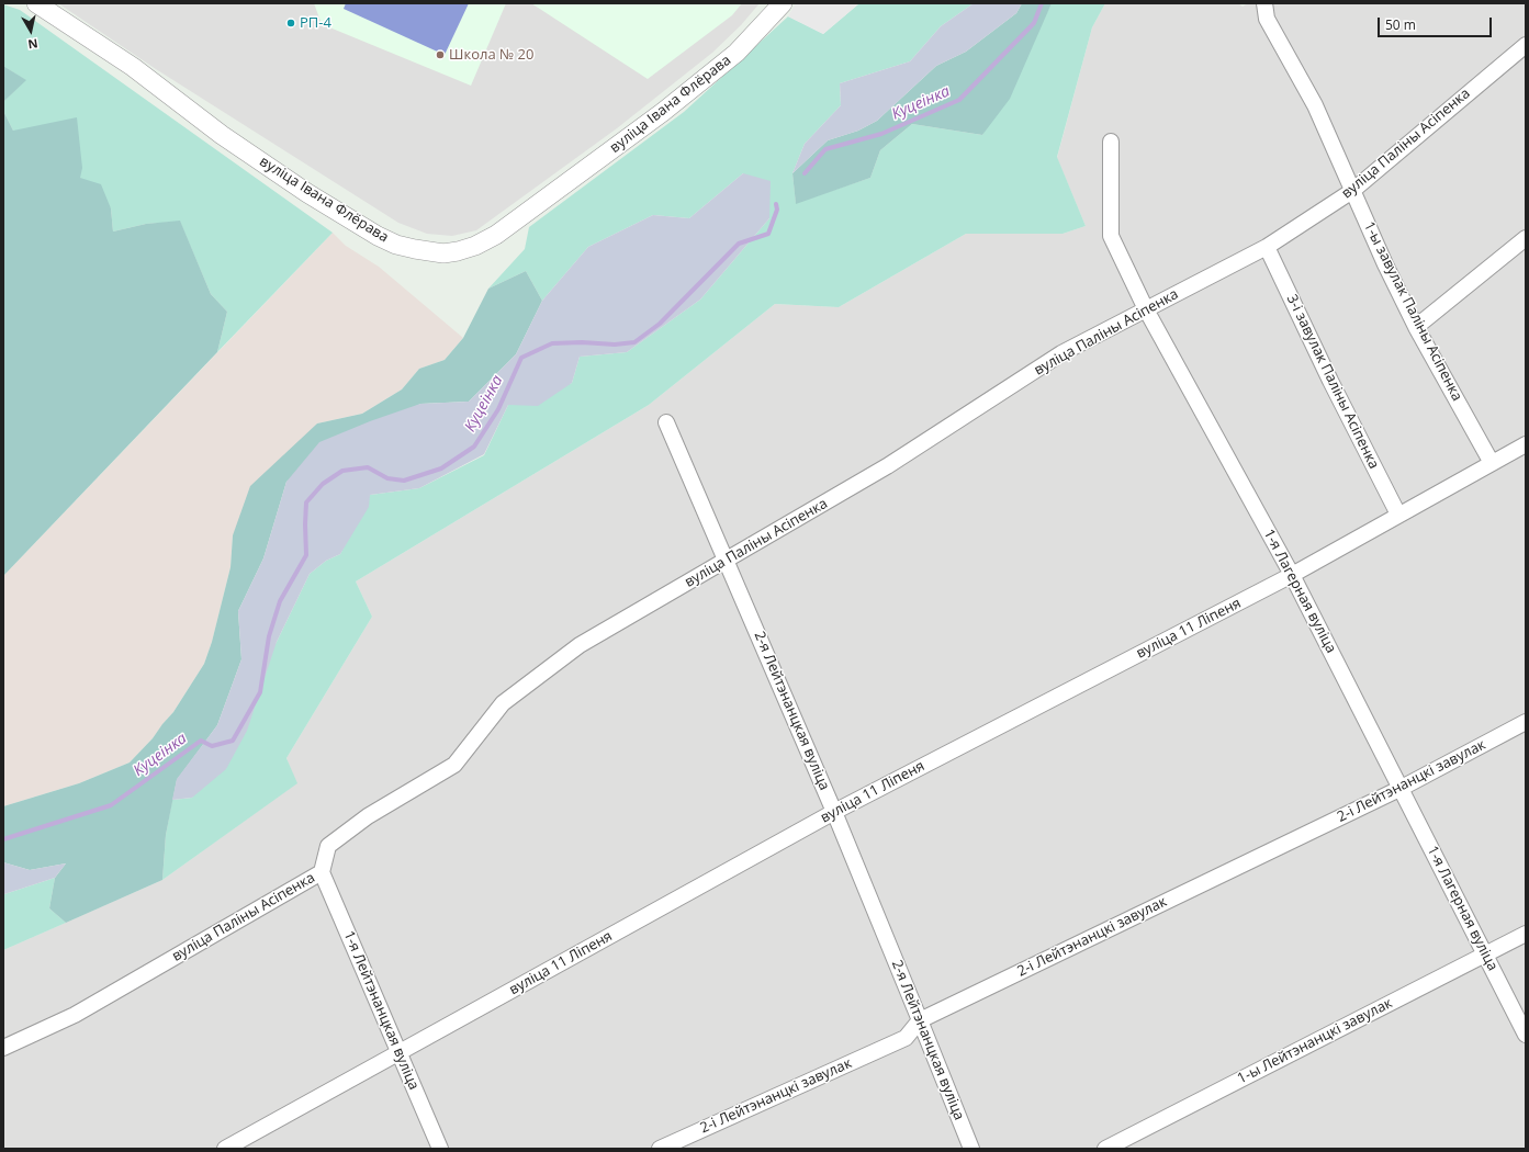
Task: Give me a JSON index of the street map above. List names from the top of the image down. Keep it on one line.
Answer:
{"streets":{"street":["вуліца Івана Флёрава","вуліца Паліны Асіпенка","1-ы завулак Паліны Асіпенка","3-і завулак Паліны Асіпенка","1-я Лагерная вуліца","вуліца 11 Ліпеня","2-я Лейтэнанцкая вуліца","2-і Лейтэнанцкі завулак","1-я Лейтэнанцкая вуліца","1-ы Лейтэнанцкі завулак"]},"crossings":[["вуліца Паліны Асіпенка","1-ы завулак Паліны Асіпенка"],["вуліца Паліны Асіпенка","3-і завулак Паліны Асіпенка"],["вуліца Паліны Асіпенка","1-я Лагерная вуліца"],["вуліца Паліны Асіпенка","2-я Лейтэнанцкая вуліца"],["вуліца Паліны Асіпенка","1-я Лейтэнанцкая вуліца"],["1-ы завулак Паліны Асіпенка","вуліца 11 Ліпеня"],["3-і завулак Паліны Асіпенка","вуліца 11 Ліпеня"],["1-я Лагерная вуліца","вуліца 11 Ліпеня"],["1-я Лагерная вуліца","2-і Лейтэнанцкі завулак"],["1-я Лагерная вуліца","1-ы Лейтэнанцкі завулак"],["вуліца 11 Ліпеня","2-я Лейтэнанцкая вуліца"],["вуліца 11 Ліпеня","1-я Лейтэнанцкая вуліца"],["2-я Лейтэнанцкая вуліца","2-і Лейтэнанцкі завулак"]],"water":["Куцеінка"],"places":["РП-4","Школа № 20"],"scale_bar":"50 m","north":"bottom"}
